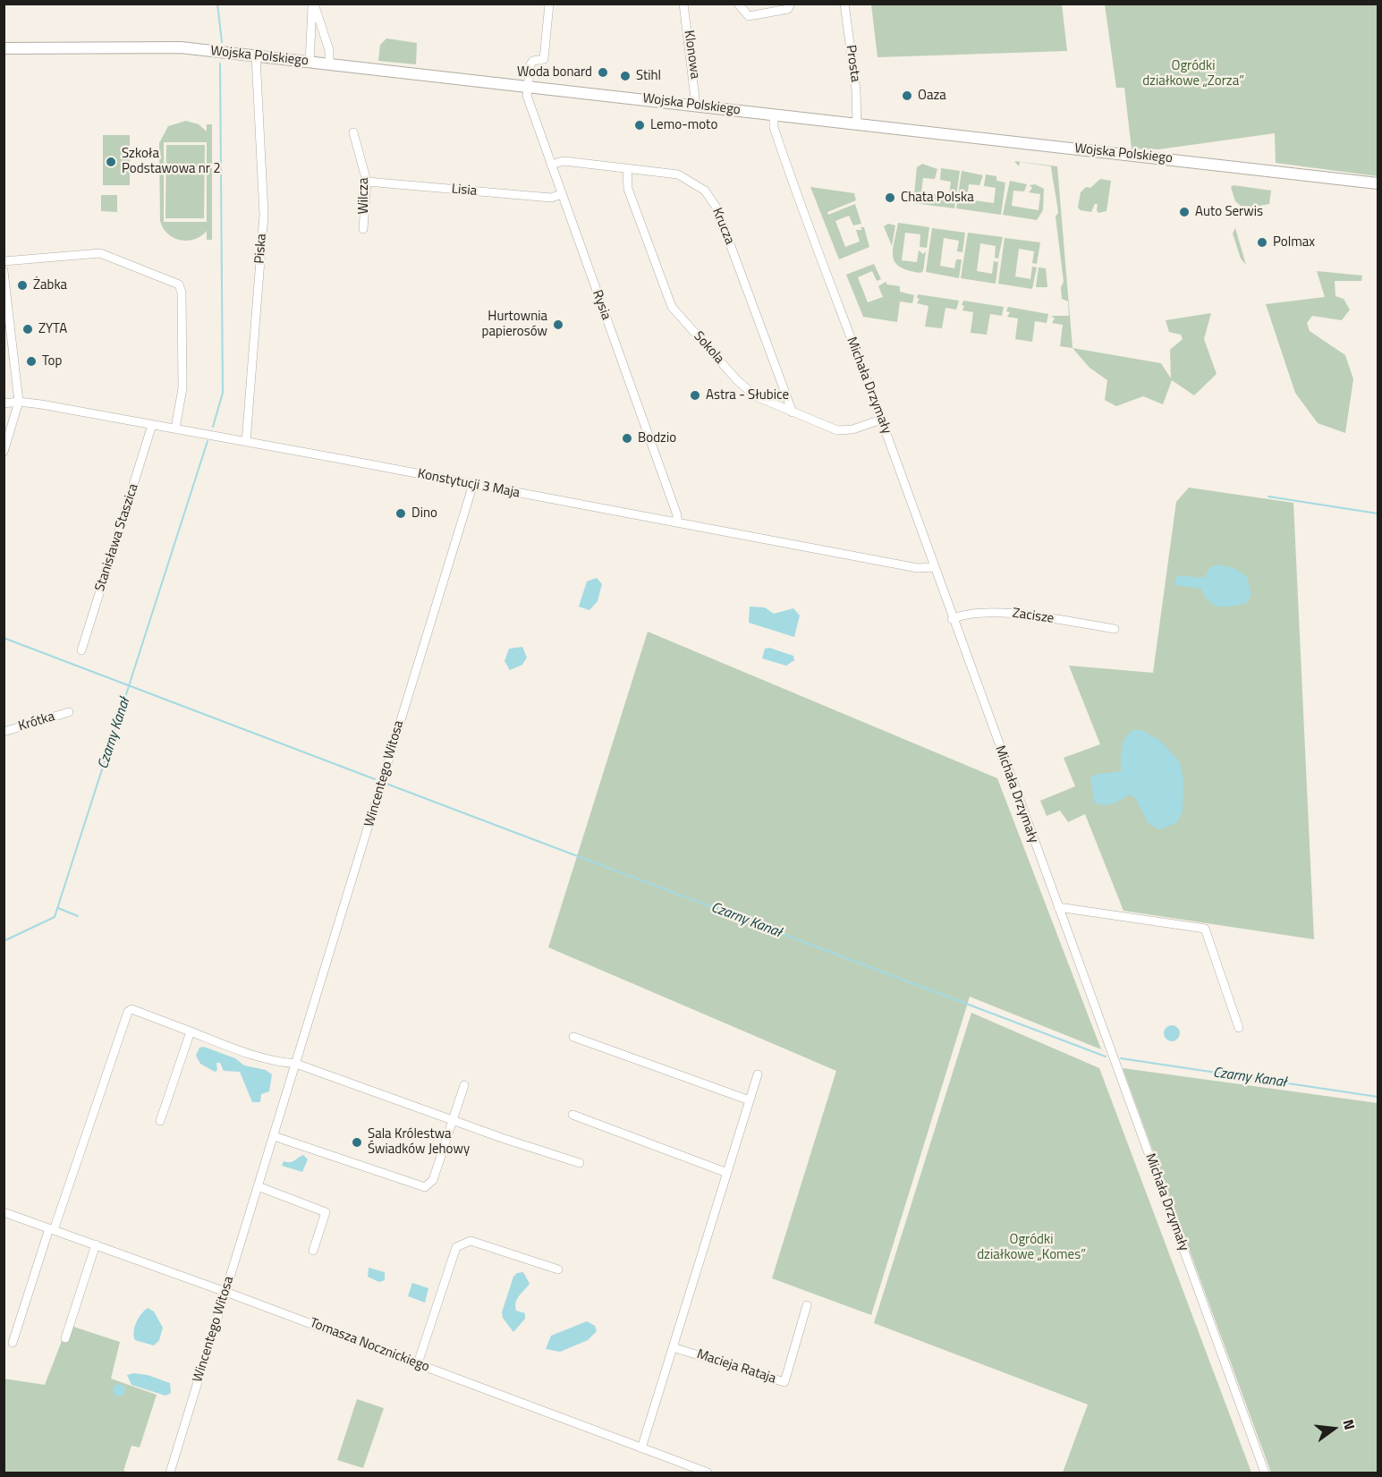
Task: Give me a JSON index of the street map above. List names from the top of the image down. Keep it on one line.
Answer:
{"streets":{"main road":["Wojska Polskiego"],"street":["Klonowa","Prosta","Lisia","Wilcza","Krucza","Piska","Rysia","Sokola","Michała Drzymały","Konstytucji 3 Maja","Stanisława Staszica","Zacisze","Krótka","Wincentego Witosa","Tomasza Nocznickiego","Macieja Rataja"]},"crossings":[["Klonowa","Wojska Polskiego"],["Wojska Polskiego","Prosta"],["Wojska Polskiego","Piska"],["Wojska Polskiego","Rysia"],["Wojska Polskiego","Michała Drzymały"],["Lisia","Wilcza"],["Lisia","Rysia"],["Krucza","Rysia"],["Krucza","Sokola"],["Piska","Konstytucji 3 Maja"],["Rysia","Konstytucji 3 Maja"],["Sokola","Michała Drzymały"],["Michała Drzymały","Konstytucji 3 Maja"],["Michała Drzymały","Zacisze"],["Konstytucji 3 Maja","Stanisława Staszica"],["Konstytucji 3 Maja","Wincentego Witosa"],["Wincentego Witosa","Tomasza Nocznickiego"]],"water":["Czarny Kanał"],"parks":["Ogródki działkowe „Zorza”","Ogródki działkowe „Komes”"],"places":["Woda bonard","Stihl","Oaza","Lemo-moto","Szkoła Podstawowa nr 2","Chata Polska","Auto Serwis","Polmax","Żabka","Hurtownia papierosów","ZYTA","Top","Astra - Słubice","Bodzio","Dino","Sala Królestwa Świadków Jehowy"],"north":"right"}
